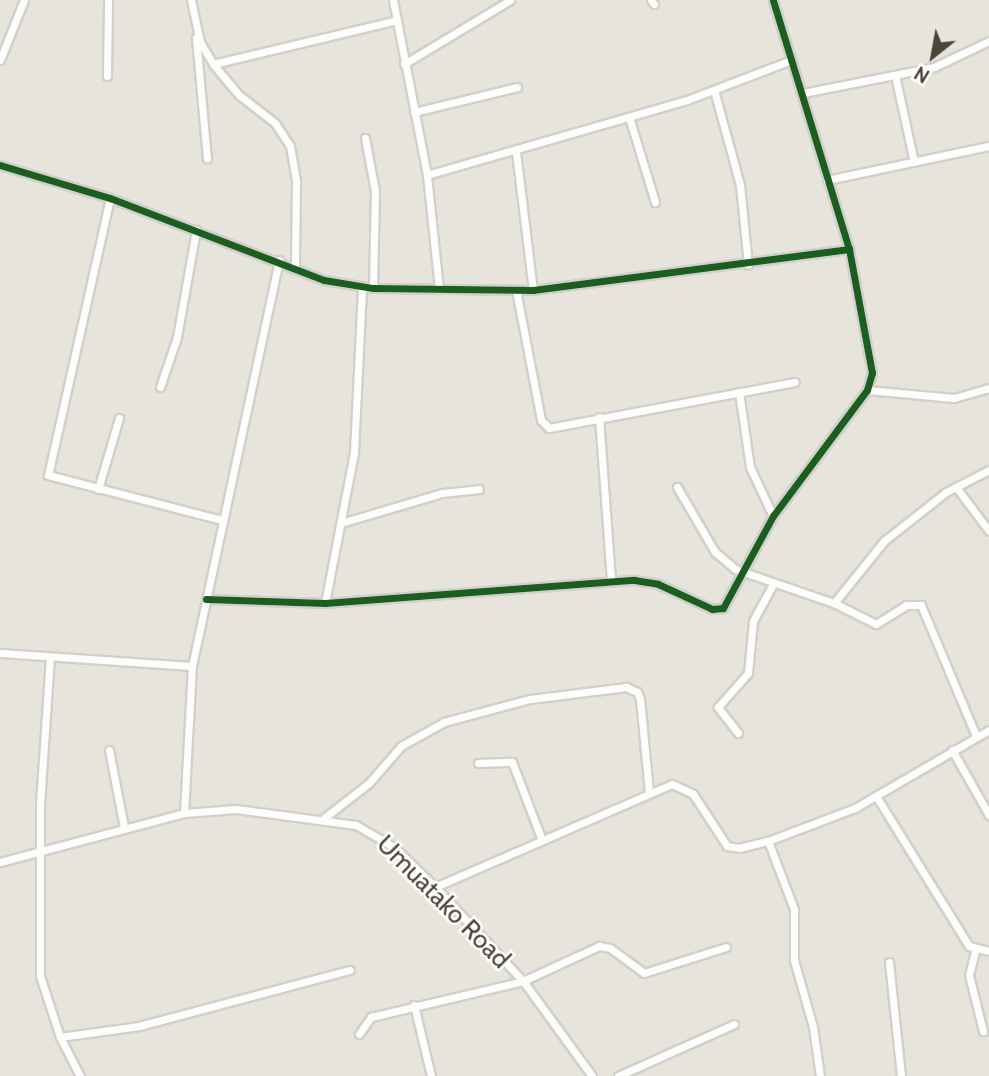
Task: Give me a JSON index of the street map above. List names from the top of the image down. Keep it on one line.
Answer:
{"streets":{"street":["Umuatako Road"]},"north":"bottom left"}
